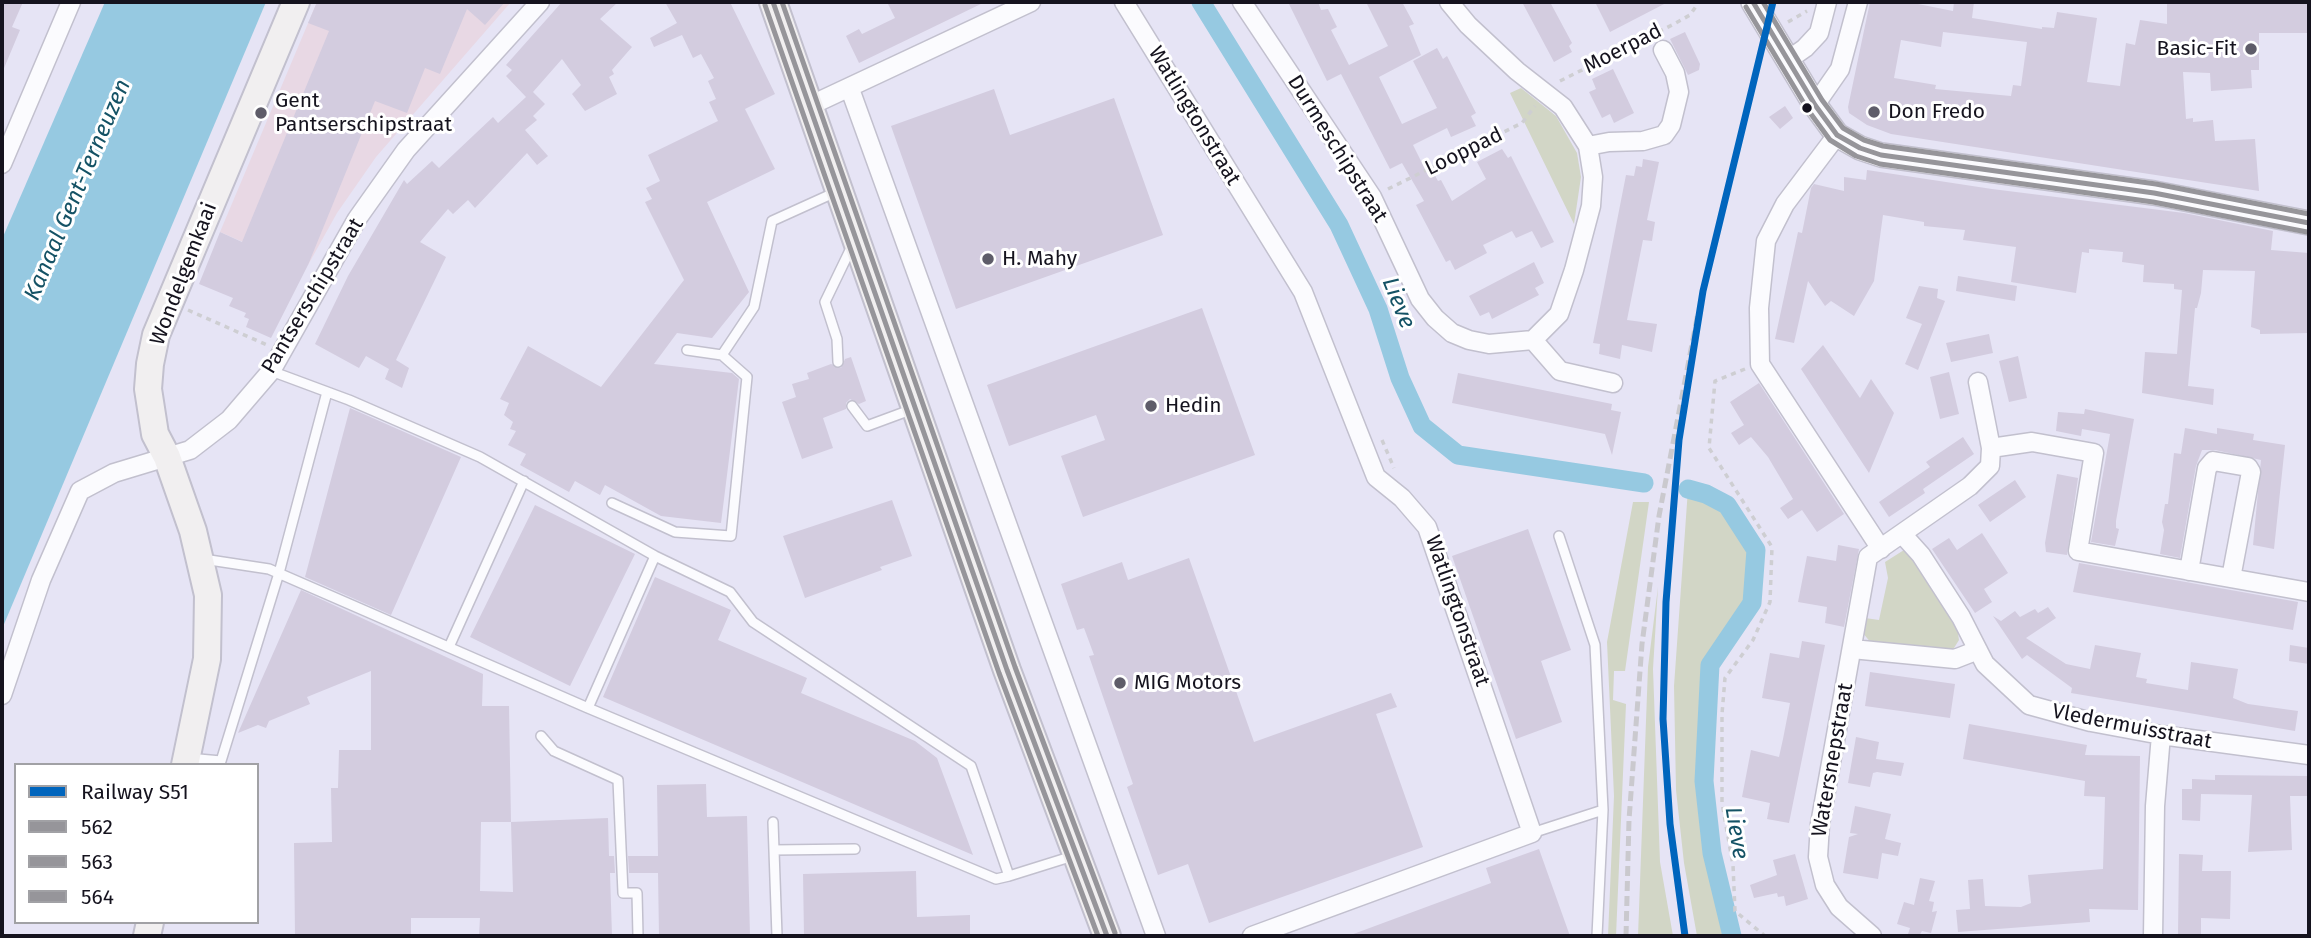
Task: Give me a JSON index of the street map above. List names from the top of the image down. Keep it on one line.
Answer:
{"streets":{"main road":["Wondelgemkaai"],"street":["Watlingtonstraat","Durmeschipstraat","Pantserschipstraat","Vledermuisstraat","Watersnepstraat"],"path":["Moerpad","Looppad"]},"crossings":[["Moerpad","Looppad"],["Durmeschipstraat","Looppad"],["Wondelgemkaai","Pantserschipstraat"],["Vledermuisstraat","Watersnepstraat"]],"water":["Kanaal Gent-Terneuzen","Lieve"],"places":["Basic-Fit","Don Fredo","Gent Pantserschipstraat","H. Mahy","Hedin","MIG Motors"],"lines":["rail line S51","transit line 562","transit line 564","transit line 563"],"legend":["Railway S51","562","563","564"]}
